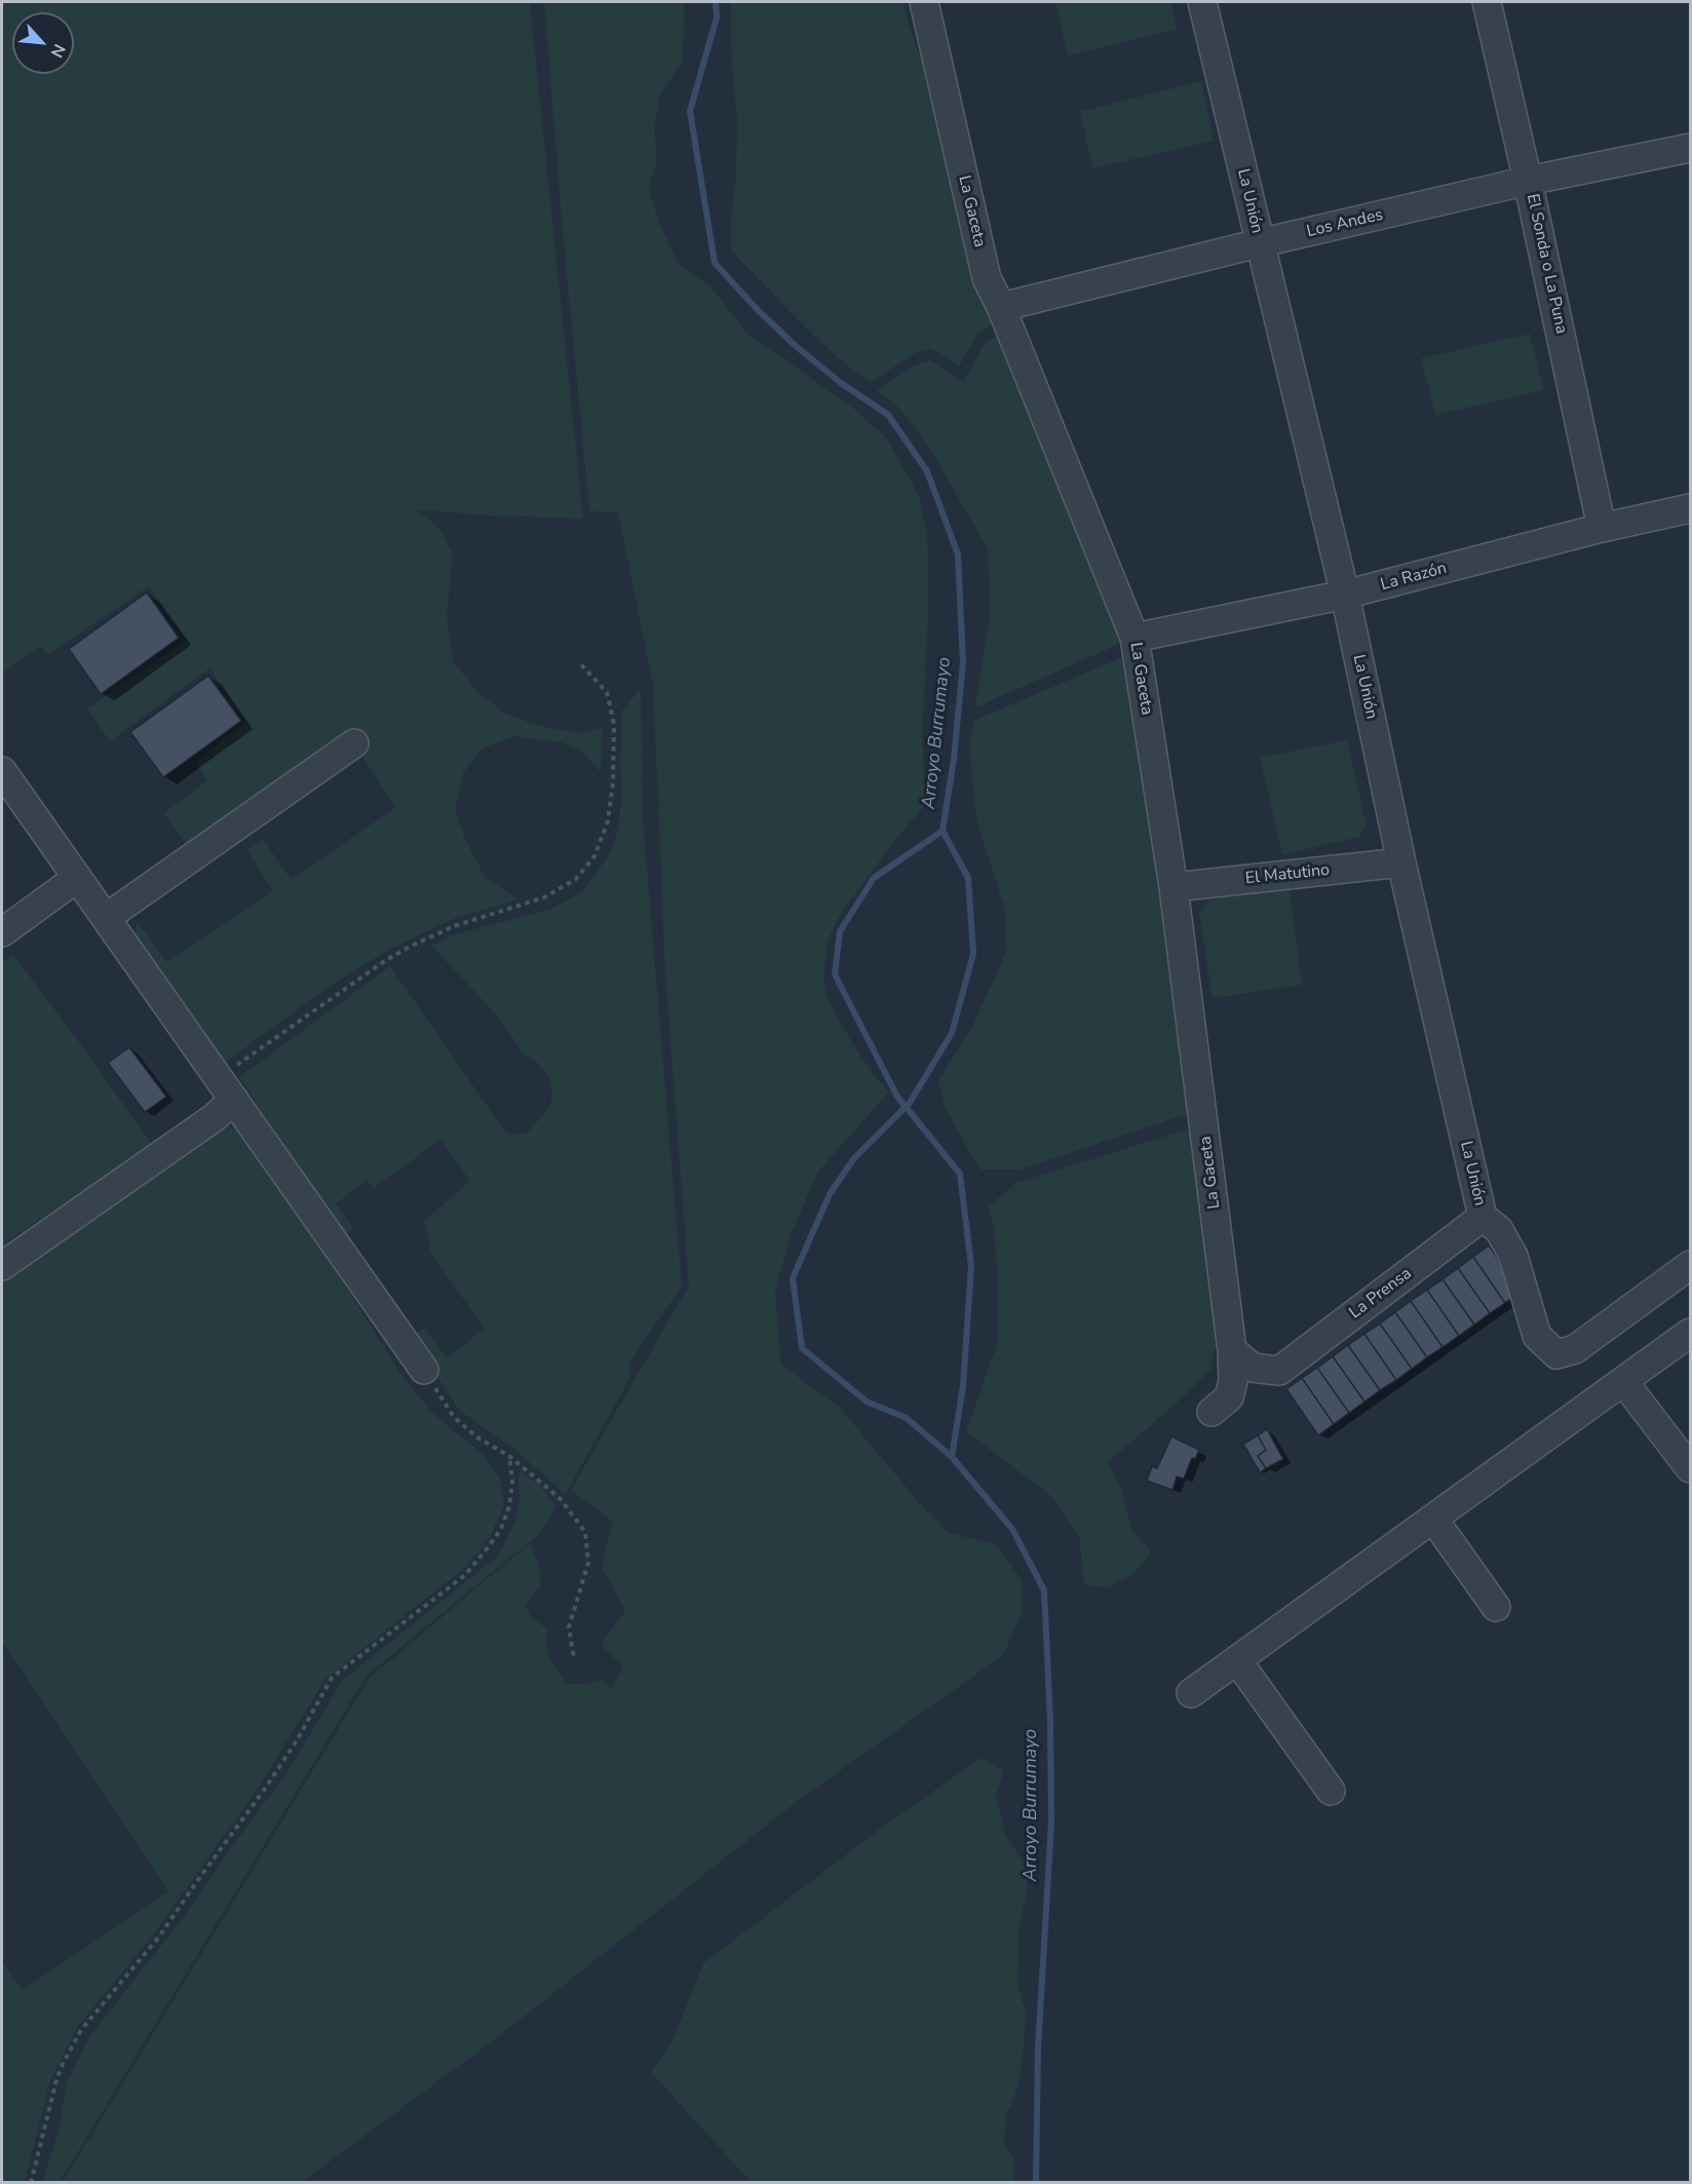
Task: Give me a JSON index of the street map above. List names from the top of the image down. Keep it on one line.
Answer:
{"streets":{"street":["La Unión","La Gaceta","Los Andes","El Sonda o La Puna","La Razón","El Matutino","La Prensa"]},"crossings":[["La Unión","Los Andes"],["La Unión","La Razón"],["La Unión","El Matutino"],["La Unión","La Prensa"],["La Gaceta","Los Andes"],["La Gaceta","La Razón"],["La Gaceta","El Matutino"],["La Gaceta","La Prensa"],["Los Andes","El Sonda o La Puna"],["El Sonda o La Puna","La Razón"]],"water":["Arroyo Burrumayo"],"north":"bottom right"}
